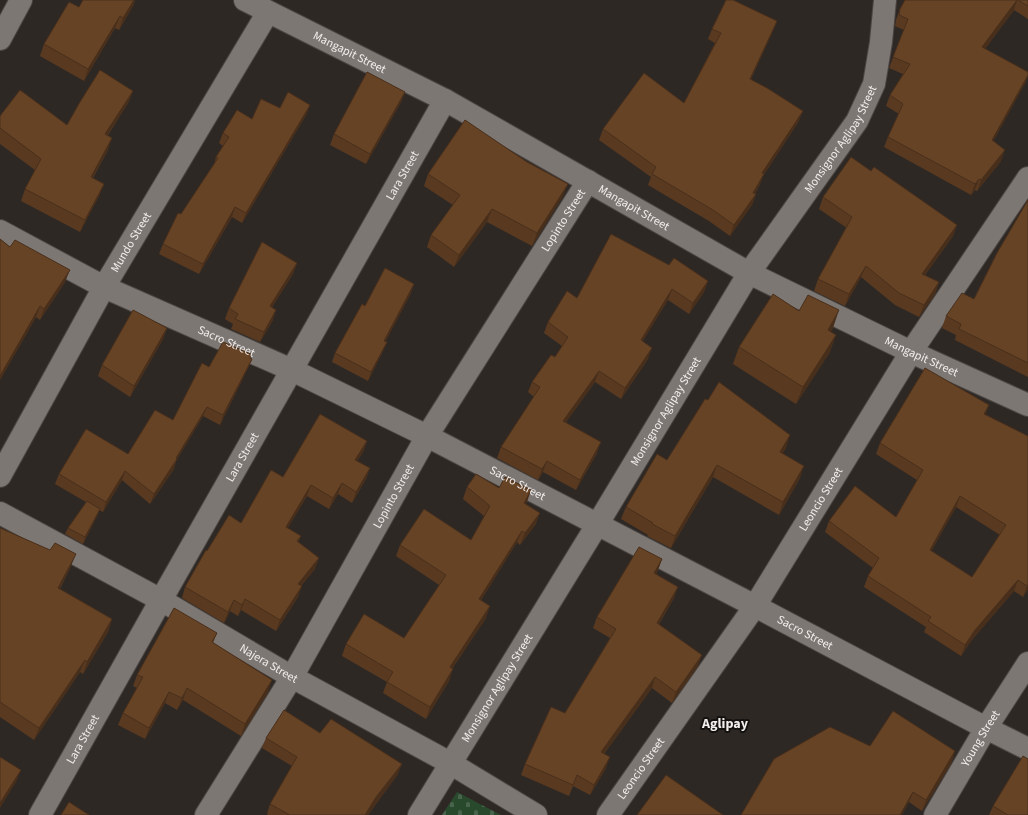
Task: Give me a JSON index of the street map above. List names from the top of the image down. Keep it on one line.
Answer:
{"streets":{"street":["Mangapit Street","Monsignor Aglipay Street","Lara Street","Lopinto Street","Mundo Street","Sacro Street","Leoncio Street","Najera Street","Young Street"]},"crossings":[["Mangapit Street","Monsignor Aglipay Street"],["Mangapit Street","Lara Street"],["Mangapit Street","Lopinto Street"],["Mangapit Street","Mundo Street"],["Mangapit Street","Leoncio Street"],["Monsignor Aglipay Street","Sacro Street"],["Monsignor Aglipay Street","Najera Street"],["Lara Street","Sacro Street"],["Lara Street","Najera Street"],["Lopinto Street","Sacro Street"],["Lopinto Street","Najera Street"],["Mundo Street","Sacro Street"],["Sacro Street","Leoncio Street"],["Sacro Street","Young Street"]],"districts":["Aglipay"]}
